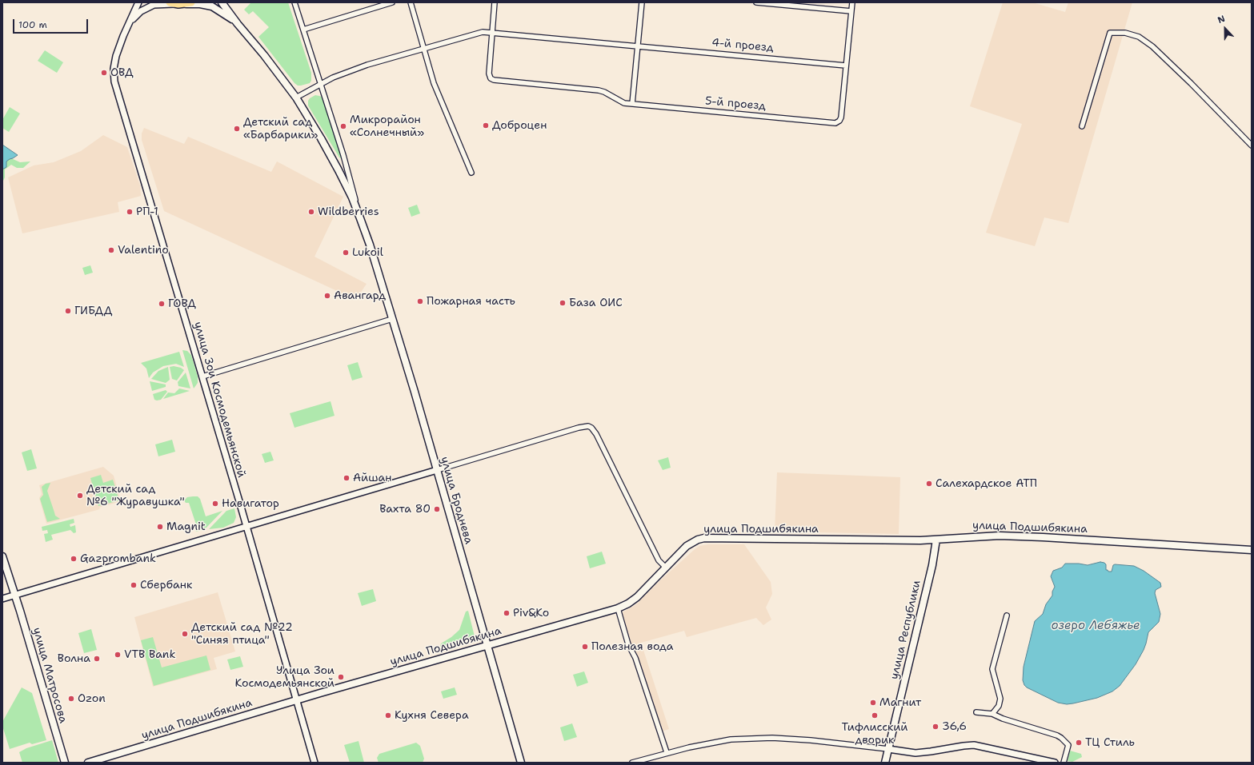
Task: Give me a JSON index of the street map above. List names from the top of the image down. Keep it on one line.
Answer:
{"streets":{"main road":["улица Броднева","улица Подшибякина","улица Республики","улица Матросова"],"street":["4-й проезд","5-й проезд","улица Зои Космодемьянской"]},"crossings":[["4-й проезд","5-й проезд"],["4-й проезд","улица Броднева"],["улица Зои Космодемьянской","улица Подшибякина"],["улица Броднева","улица Подшибякина"],["улица Подшибякина","улица Республики"]],"water":["озеро Лебяжье"],"places":["ОВД","Доброцен","Микрорайон «Солнечный»","Детский сад «Барбарики»","РП-1","Wildberries","Valentino","Lukoil","Авангард","Пожарная часть","База ОИС","ГОВД","ГИБДД","Айшан","Салехардское АТП","Детский сад №6 \"Журавушка\"","Навигатор","Вахта 80","Magnit","Gazprombank","Сбербанк","Piv&Ko","Детский сад №22 \"Синяя птица\"","Полезная вода","VTB Bank","Волна","Улица Зои Космодемьянской","Ozon","Магнит","Кухня Севера","Тифлисский дворик","36,6","ТЦ Стиль"],"scale_bar":"100 m","north":"top"}
